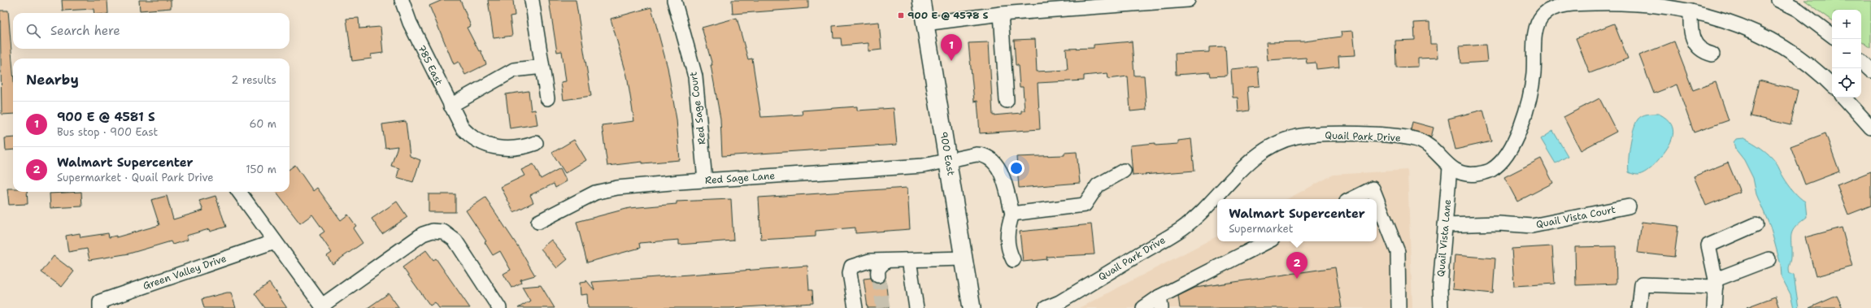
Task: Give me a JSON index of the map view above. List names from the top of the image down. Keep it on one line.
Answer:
{"streets":{"main road":["900 East"],"street":["785 East","Red Sage Court","Quail Park Drive","Red Sage Lane","Quail Vista Court","Quail Vista Lane","Green Valley Drive"]},"crossings":[["Red Sage Court","Red Sage Lane"],["Quail Park Drive","Quail Vista Lane"],["900 East","Red Sage Lane"],["Quail Vista Court","Quail Vista Lane"]],"places":{"transit":["900 E @ 4578 S"]},"page":{"map_buttons":["+","−"],"search":"Search here","pins":["1","2"],"heading":["Nearby","2 results"],"list":[{"mark":"1","name":"900 E @ 4581 S","note":"Bus stop · 900 East","value":"60 m"},{"mark":"2","name":"Walmart Supercenter","note":"Supermarket · Quail Park Drive","value":"150 m"}],"popup":["Walmart Supercenter","Supermarket"]}}
